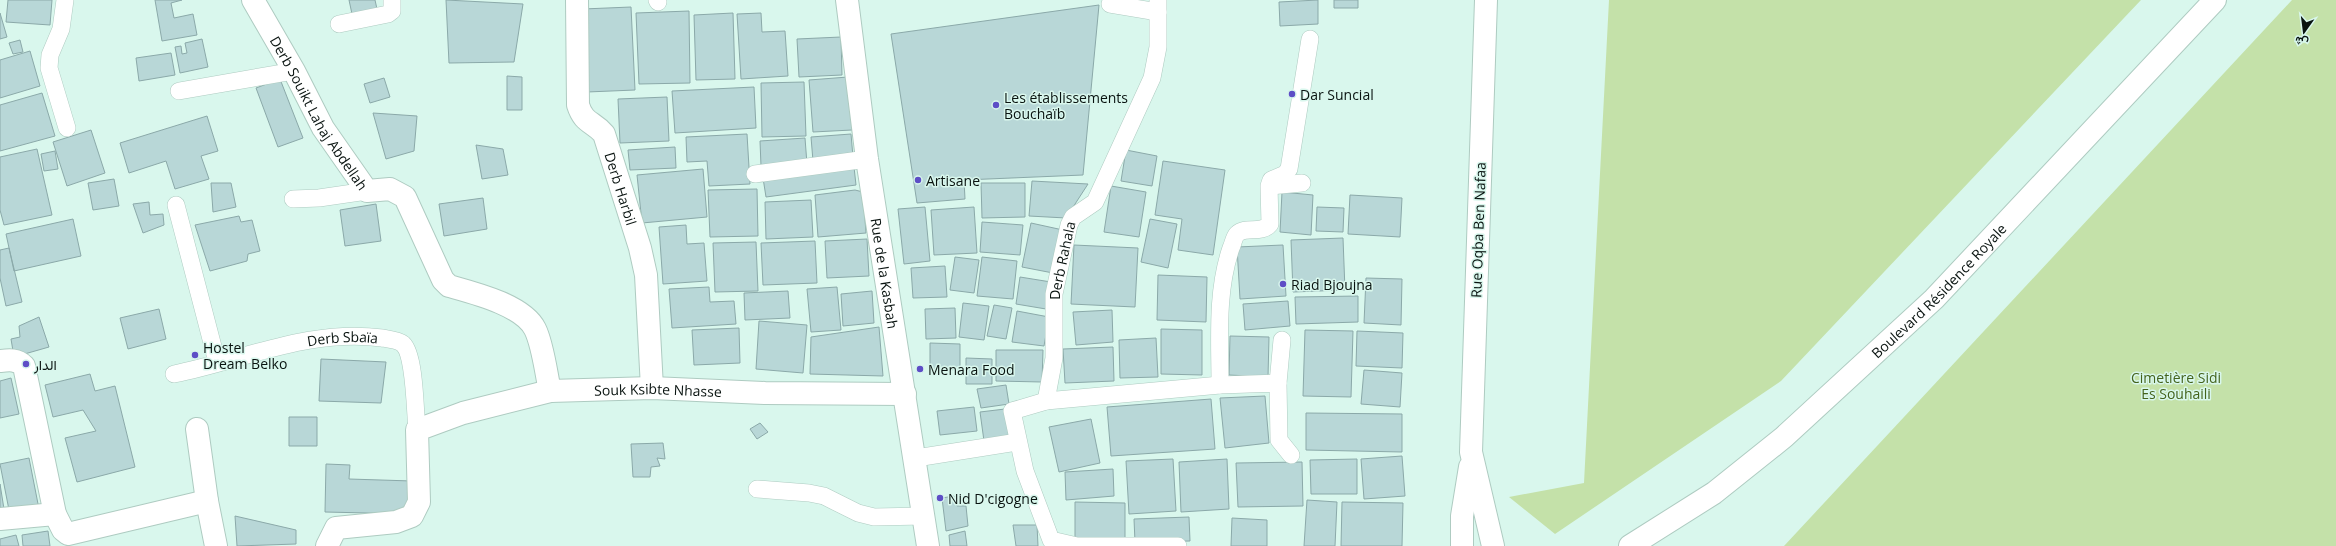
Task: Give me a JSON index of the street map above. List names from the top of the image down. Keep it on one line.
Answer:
{"streets":{"street":["Derb Souikt Lahaj Abdellah","Derb Harbil","Rue Oqba Ben Nafaa","Rue de la Kasbah","Boulevard Résidence Royale","Souk Ksibte Nhasse"],"lane":["Derb Rahala","Derb Sbaïa"]},"crossings":[["Derb Souikt Lahaj Abdellah","Souk Ksibte Nhasse"],["Derb Harbil","Souk Ksibte Nhasse"],["Rue de la Kasbah","Souk Ksibte Nhasse"],["Derb Sbaïa","Souk Ksibte Nhasse"]],"parks":["Cimetière Sidi Es Souhaili"],"places":["Dar Suncial","Les établissements Bouchaïb","Artisane","Riad Bjoujna","Hostel Dream Belko","الدار","Menara Food","Nid D'cigogne"],"north":"bottom"}
